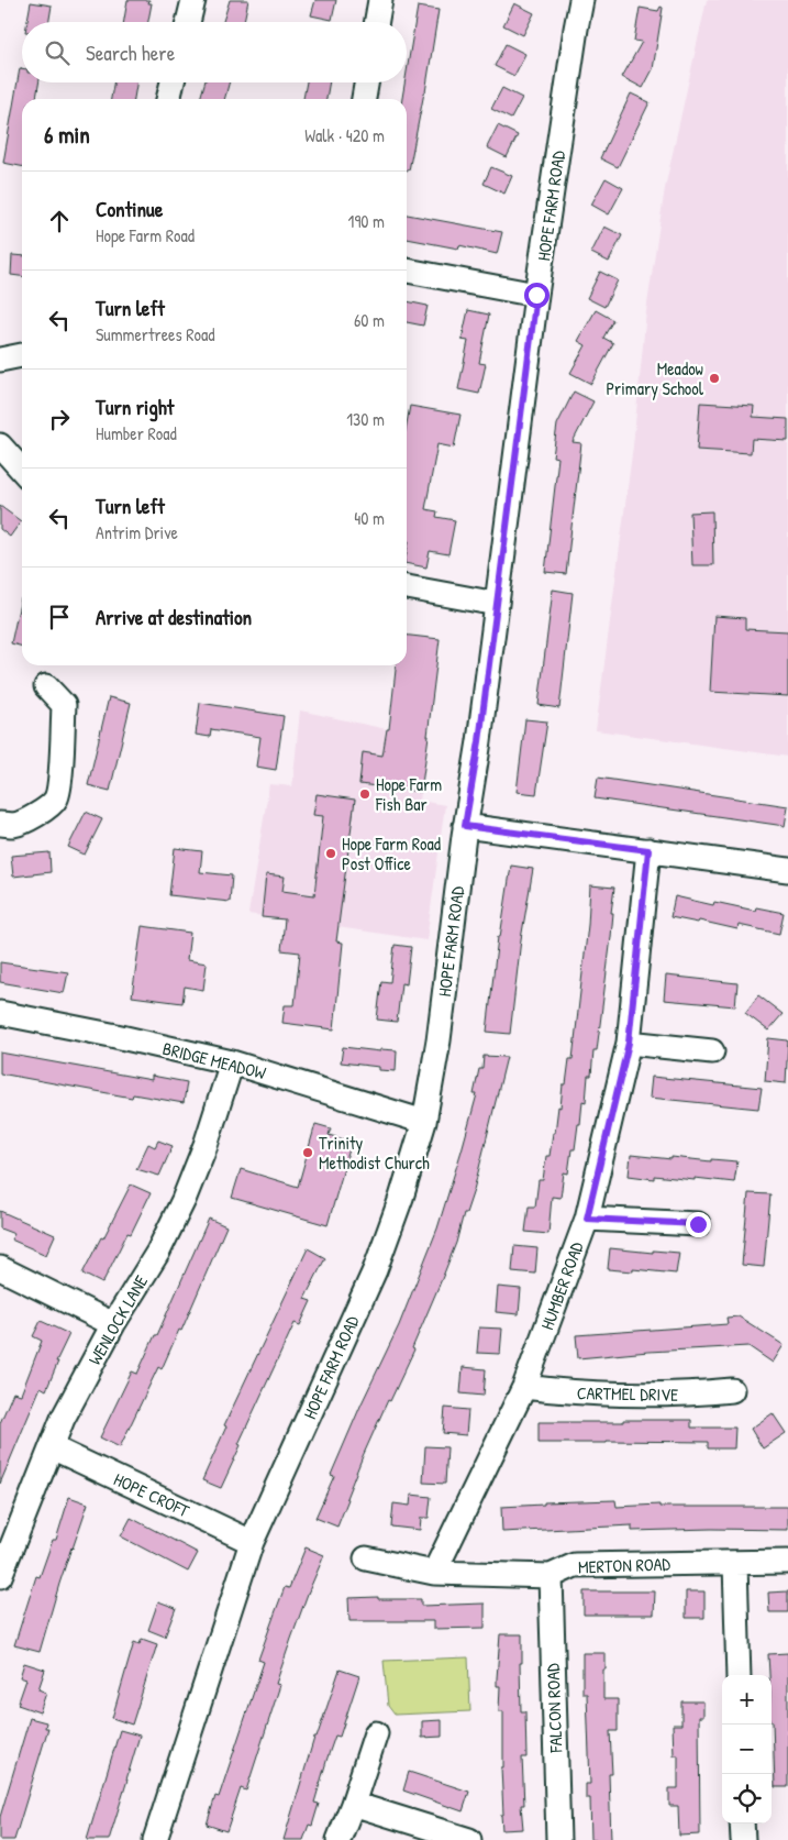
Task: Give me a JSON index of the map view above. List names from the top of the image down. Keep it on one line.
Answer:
{"streets":{"street":["HOPE FARM ROAD","BRIDGE MEADOW","HUMBER ROAD","WENLOCK LANE","CARTMEL DRIVE","HOPE CROFT","MERTON ROAD","FALCON ROAD"]},"crossings":[["HOPE FARM ROAD","BRIDGE MEADOW"],["HOPE FARM ROAD","HOPE CROFT"],["BRIDGE MEADOW","WENLOCK LANE"],["HUMBER ROAD","CARTMEL DRIVE"],["HUMBER ROAD","MERTON ROAD"],["WENLOCK LANE","HOPE CROFT"],["MERTON ROAD","FALCON ROAD"]],"places":["Meadow Primary School","Hope Farm Fish Bar","Hope Farm Road Post Office","Trinity Methodist Church"],"page":{"search":"Search here","heading":["6 min","Walk · 420 m"],"list":[["Continue","Hope Farm Road","190 m"],["Turn left","Summertrees Road","60 m"],["Turn right","Humber Road","130 m"],["Turn left","Antrim Drive","40 m"],"Arrive at destination"],"map_buttons":["+","−"]}}
